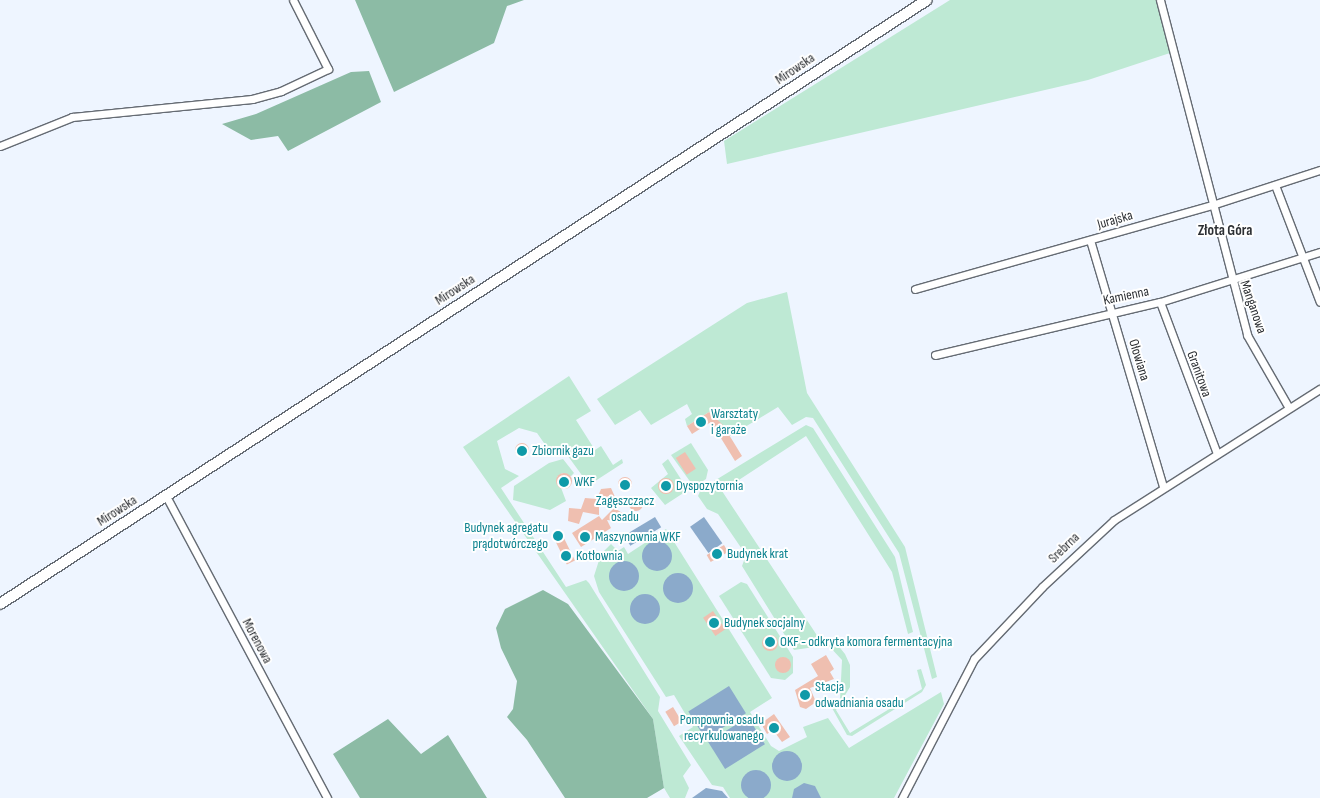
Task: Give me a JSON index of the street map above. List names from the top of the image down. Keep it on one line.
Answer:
{"streets":{"street":["Mirowska","Jurajska","Kamienna","Manganowa","Ołowiana","Granitowa","Srebrna","Morenowa"]},"crossings":[["Mirowska","Morenowa"],["Jurajska","Manganowa"],["Jurajska","Ołowiana"],["Kamienna","Manganowa"],["Kamienna","Ołowiana"],["Kamienna","Granitowa"],["Manganowa","Srebrna"],["Ołowiana","Srebrna"],["Granitowa","Srebrna"]],"districts":["Złota Góra"],"places":["Warsztaty i garaże","Zbiornik gazu","WKF","Zagęszczacz osadu","Dyspozytornia","Budynek agregatu prądotwórczego","Maszynownia WKF","Budynek krat","Kotłownia","Budynek socjalny","OKF - odkryta komora fermentacyjna","Stacja odwadniania osadu","Pompownia osadu recyrkulowanego"]}
